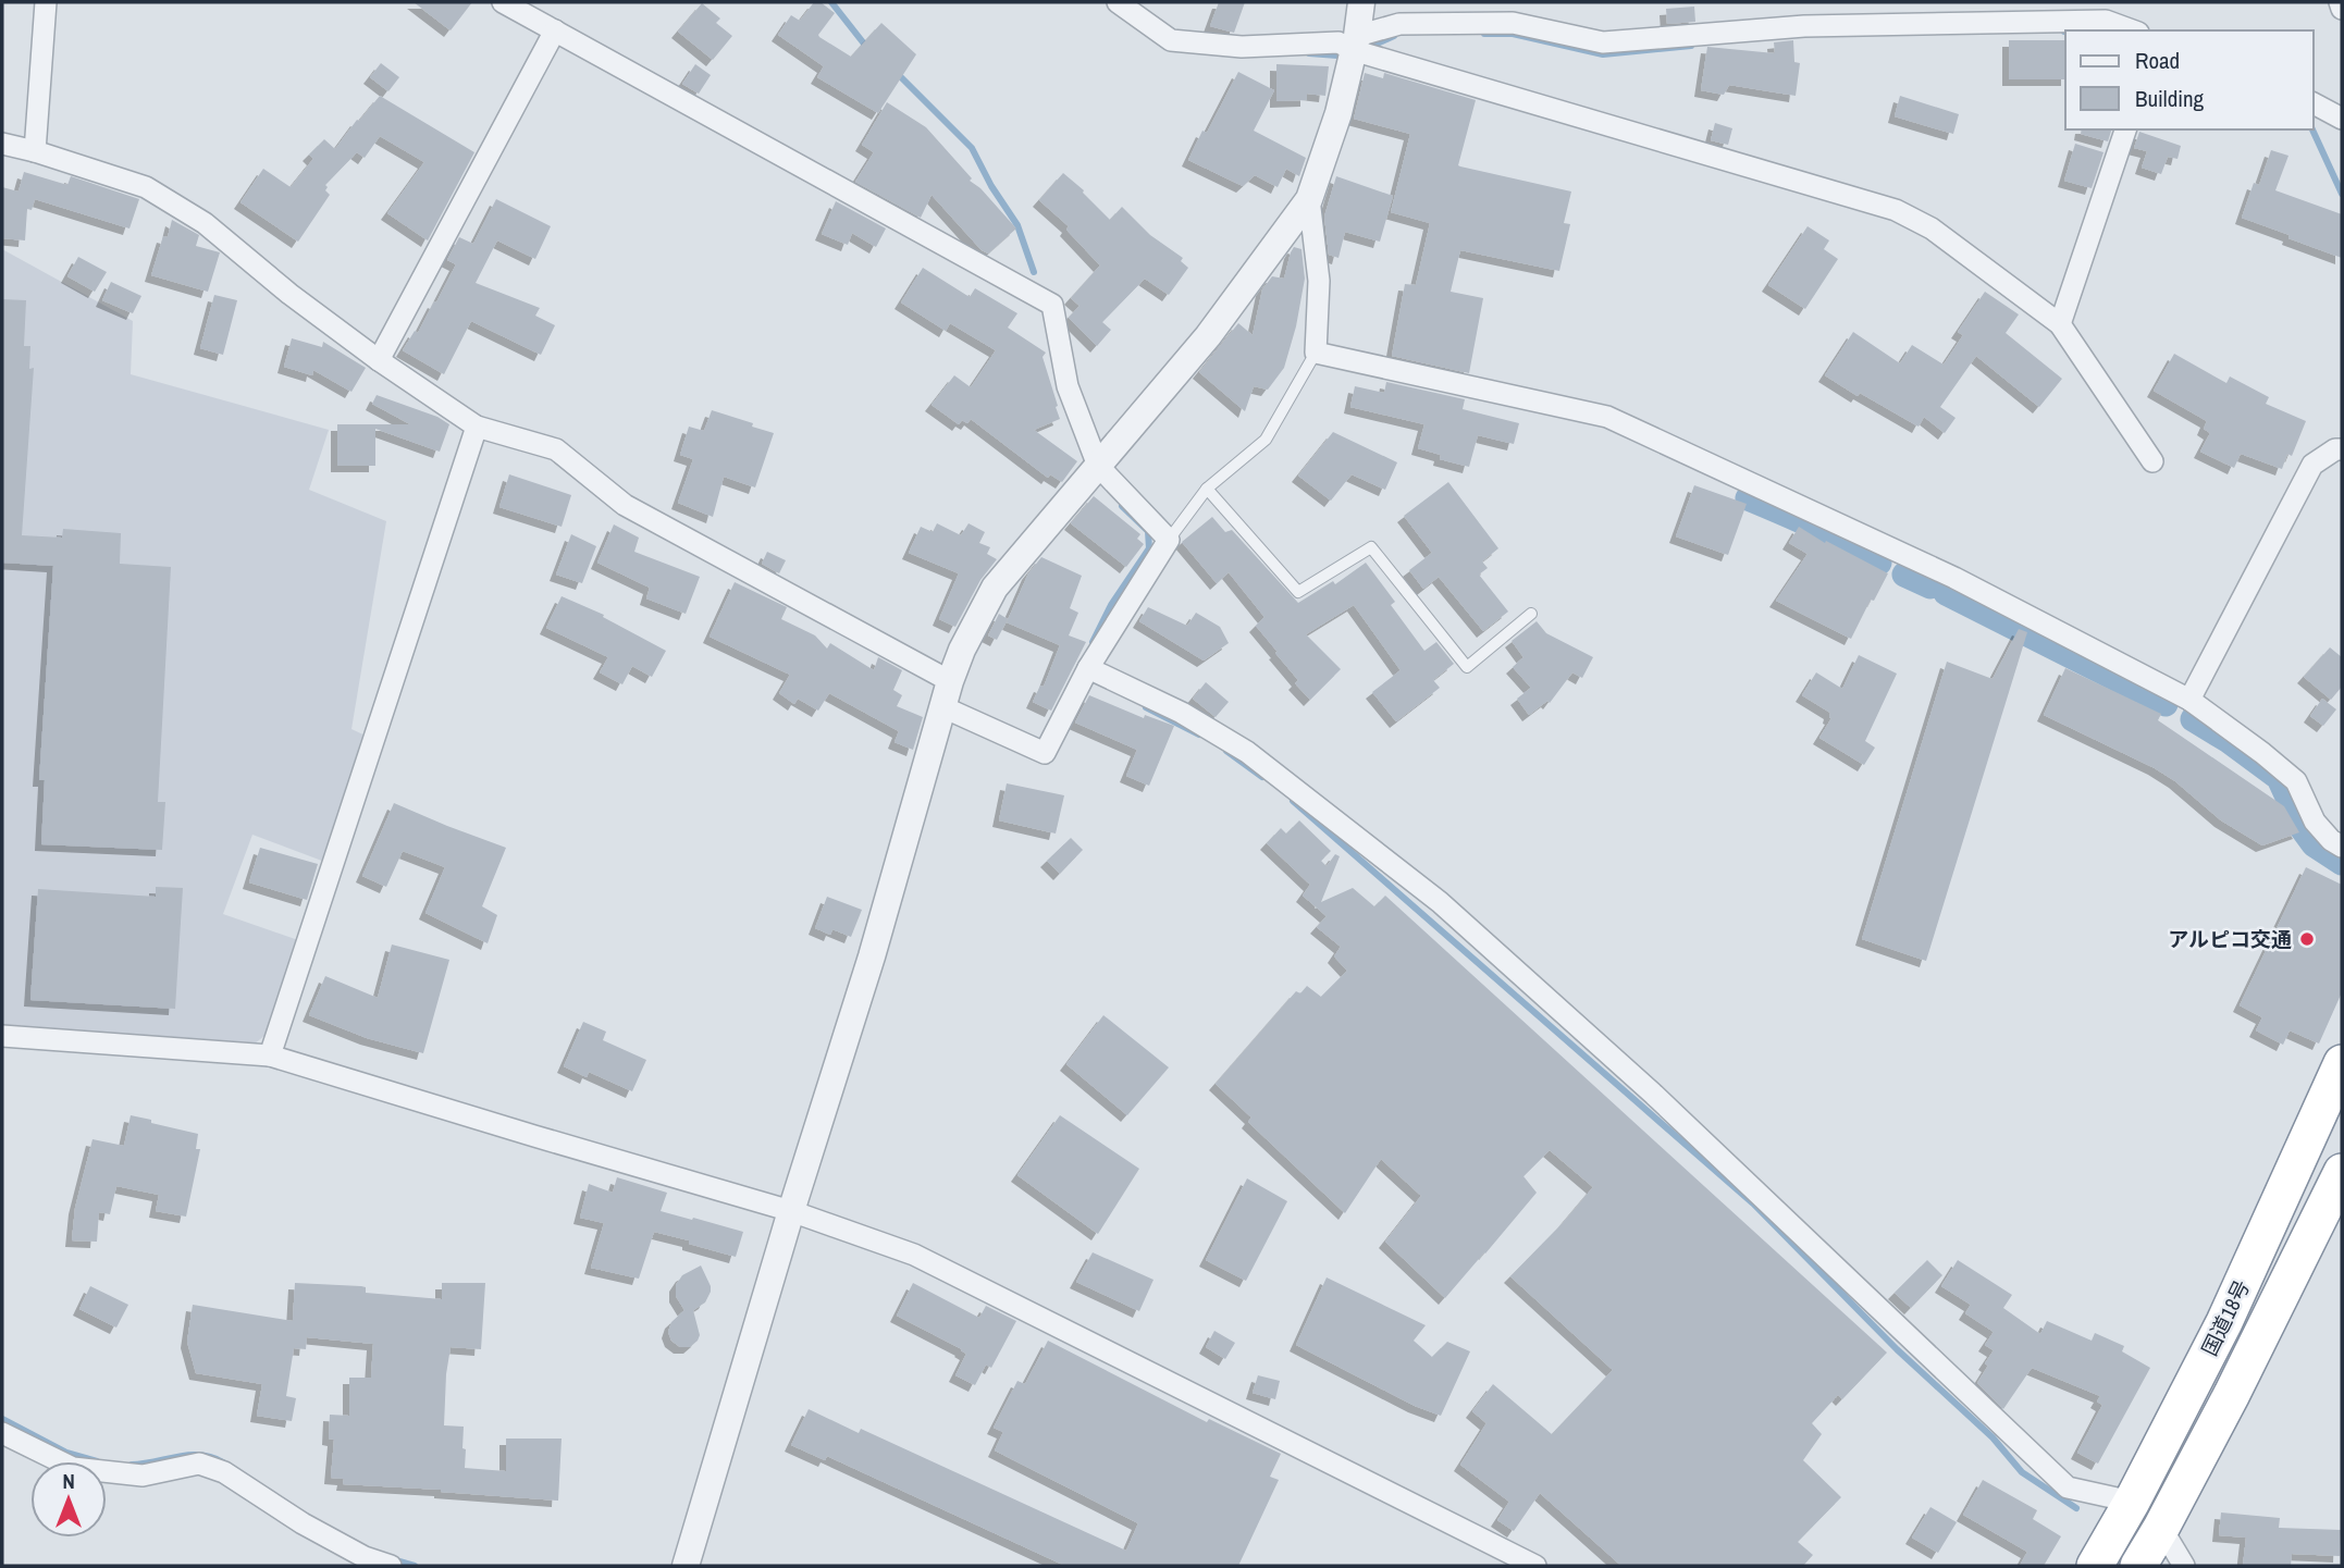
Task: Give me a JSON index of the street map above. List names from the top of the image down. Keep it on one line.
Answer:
{"streets":{"highway":["国道18号"]},"places":["アルピコ交通"],"legend":["Road","Building"],"north":"top"}
